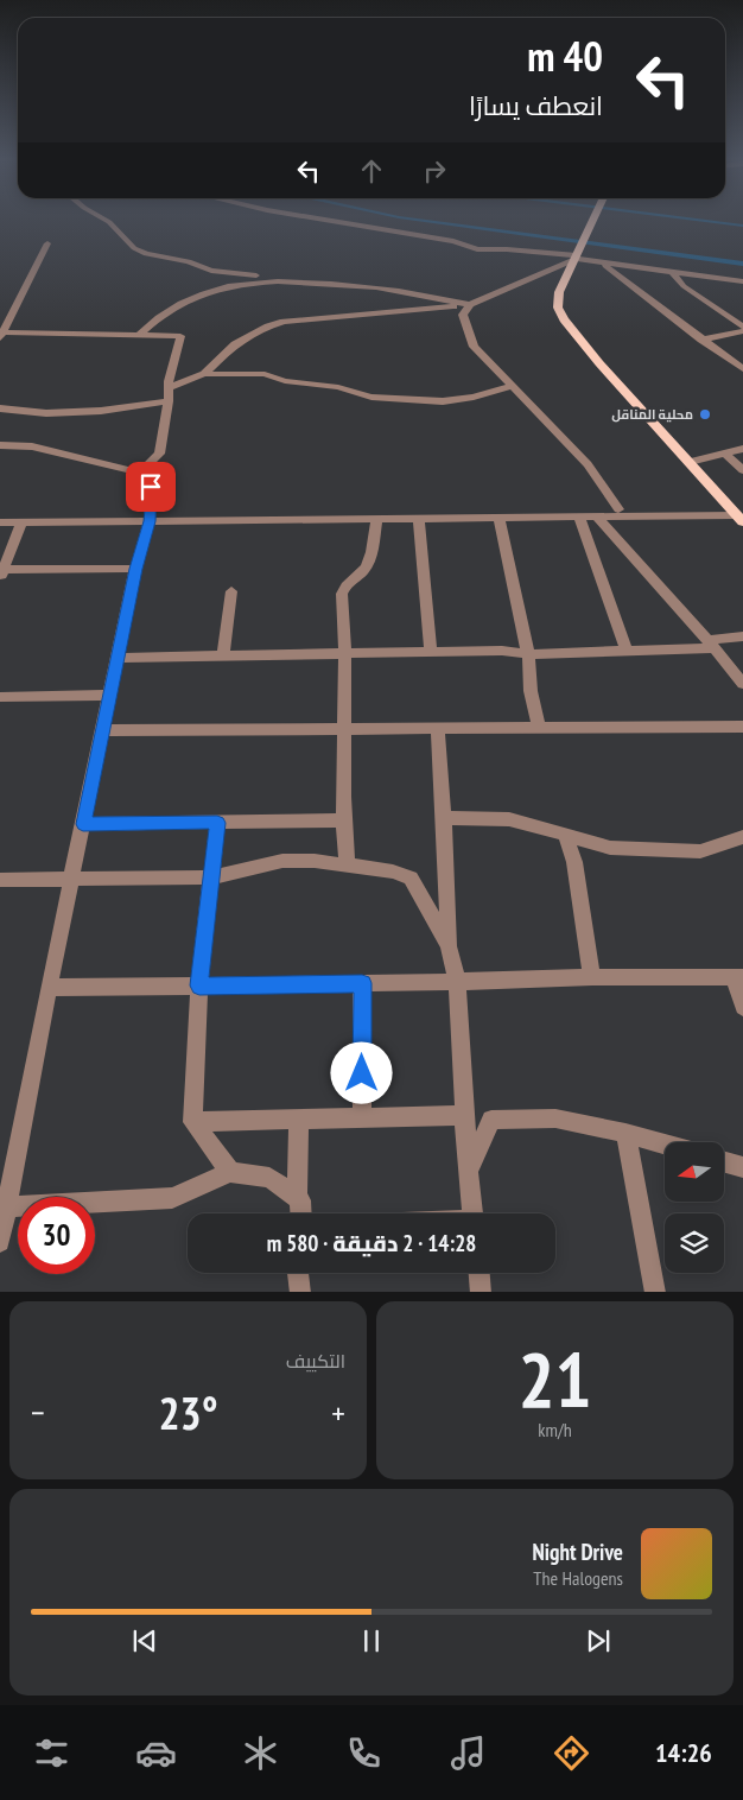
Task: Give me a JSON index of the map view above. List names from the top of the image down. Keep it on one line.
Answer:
{"places":["محلية المناقل"],"north":"left","page":{"turn":["40 m","انعطف يسارًا"],"limit":"30","trip":"14:28 · 2 دقيقة · 580 m","tile":[["21","km/h"],"التكييف"],"heat":["−","23°","+"],"song":["Night Drive","The Halogens"],"tabs":"14:26"}}
